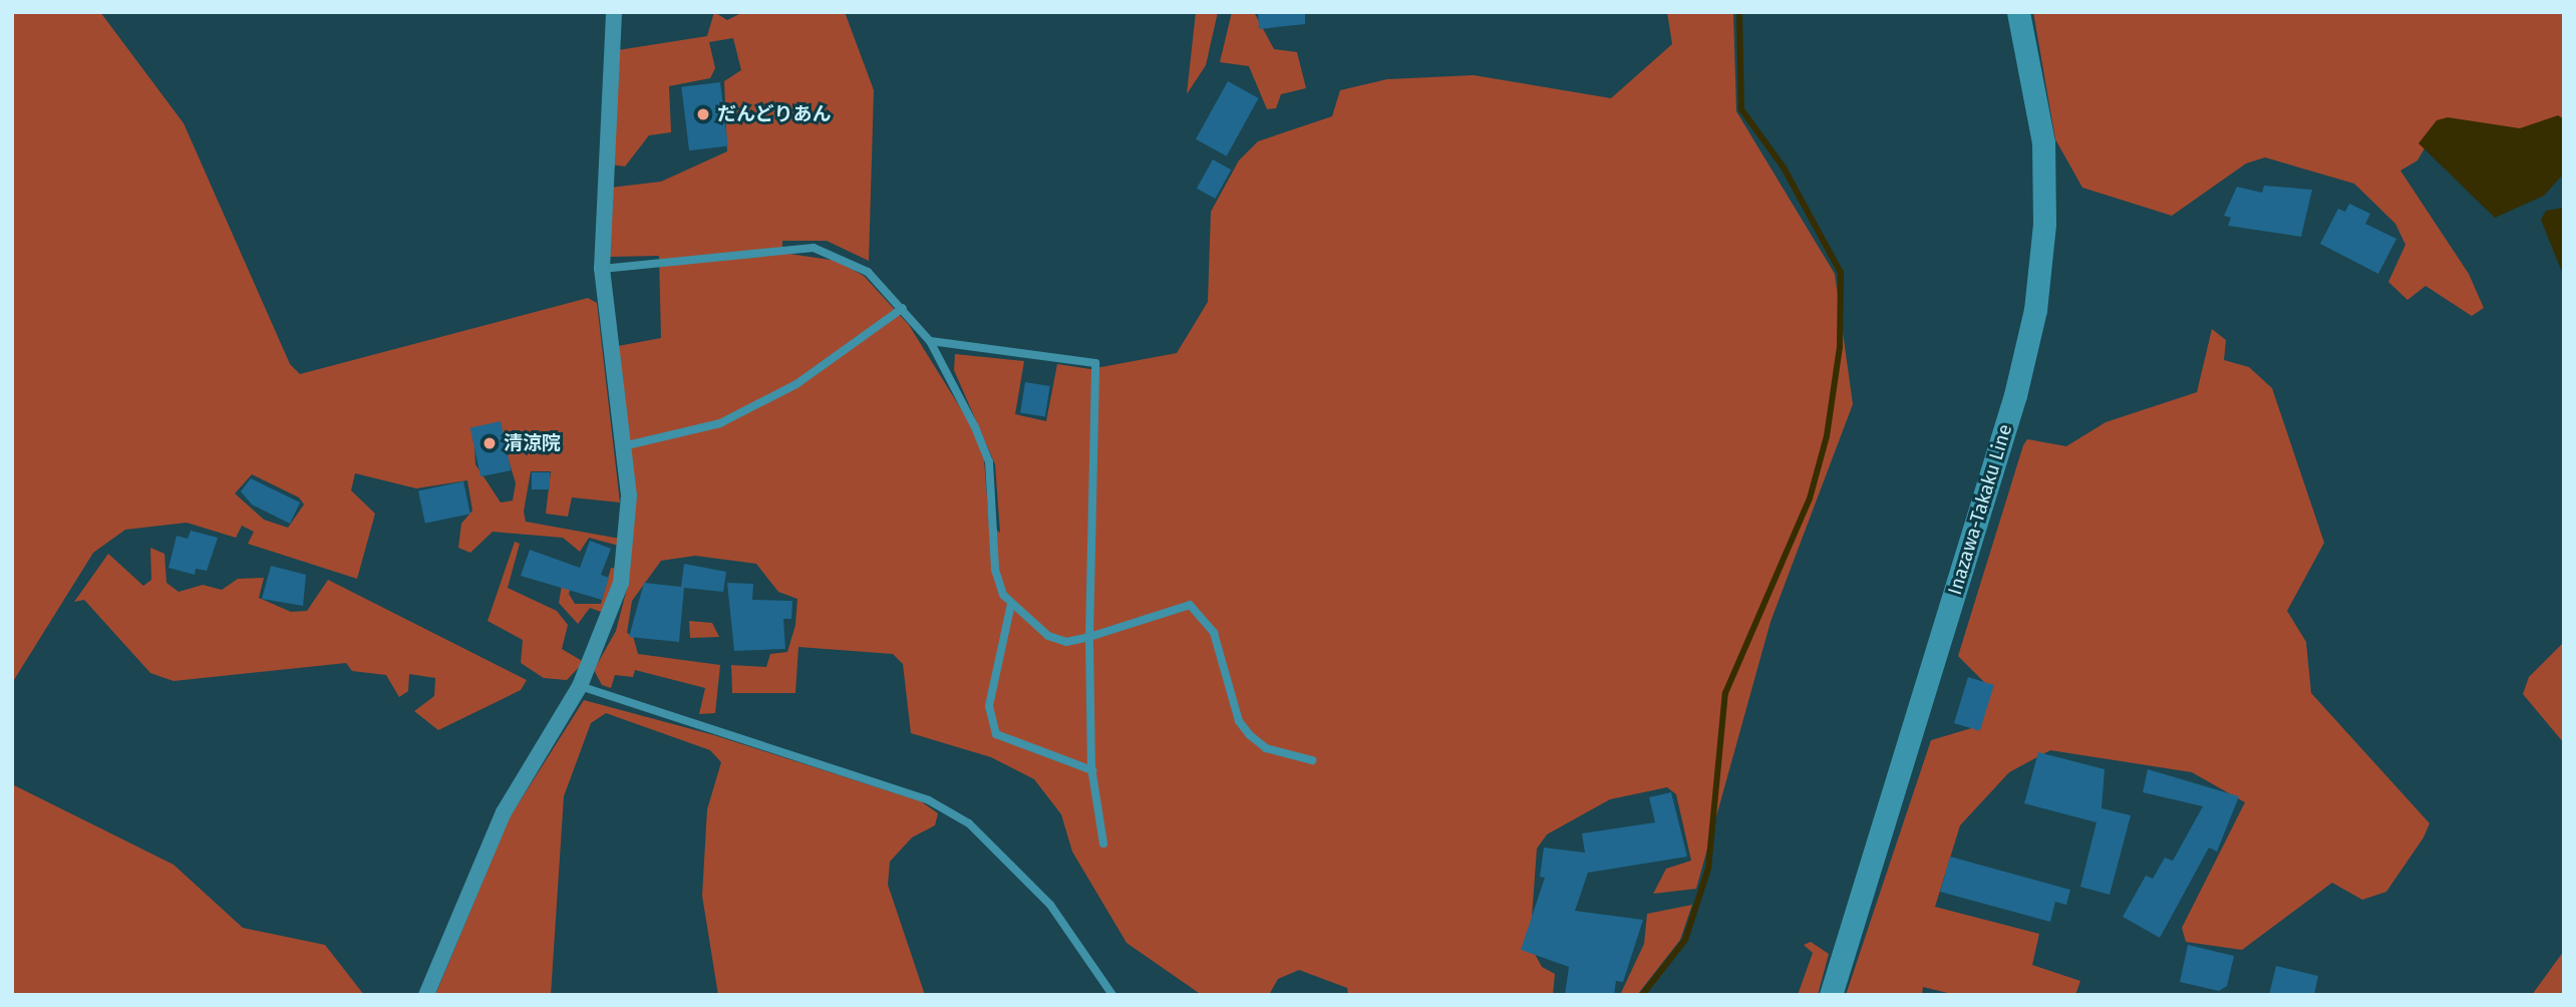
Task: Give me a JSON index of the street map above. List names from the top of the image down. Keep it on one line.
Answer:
{"streets":{"main road":["Inazawa-Takaku Line"]},"places":["だんどりあん","清涼院"]}
